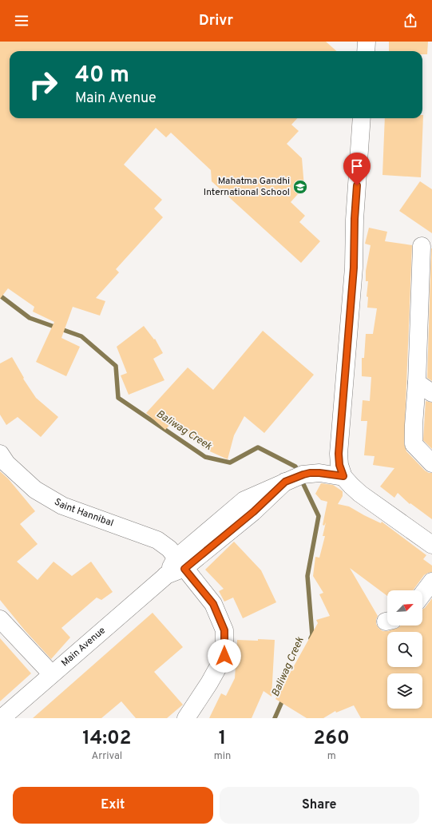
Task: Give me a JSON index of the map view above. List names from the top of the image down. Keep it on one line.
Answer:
{"streets":{"street":["Saint Hannibal","Main Avenue"]},"crossings":[["Saint Hannibal","Main Avenue"]],"water":["Baliwag Creek"],"places":{"school or university":["Mahatma Gandhi International School"]},"north":"top right","page":{"header":"Drivr","turn":["40 m","Main Avenue"],"eta":["14:02","Arrival","1","min","260","m"],"buttons":["Exit","Share"]}}
